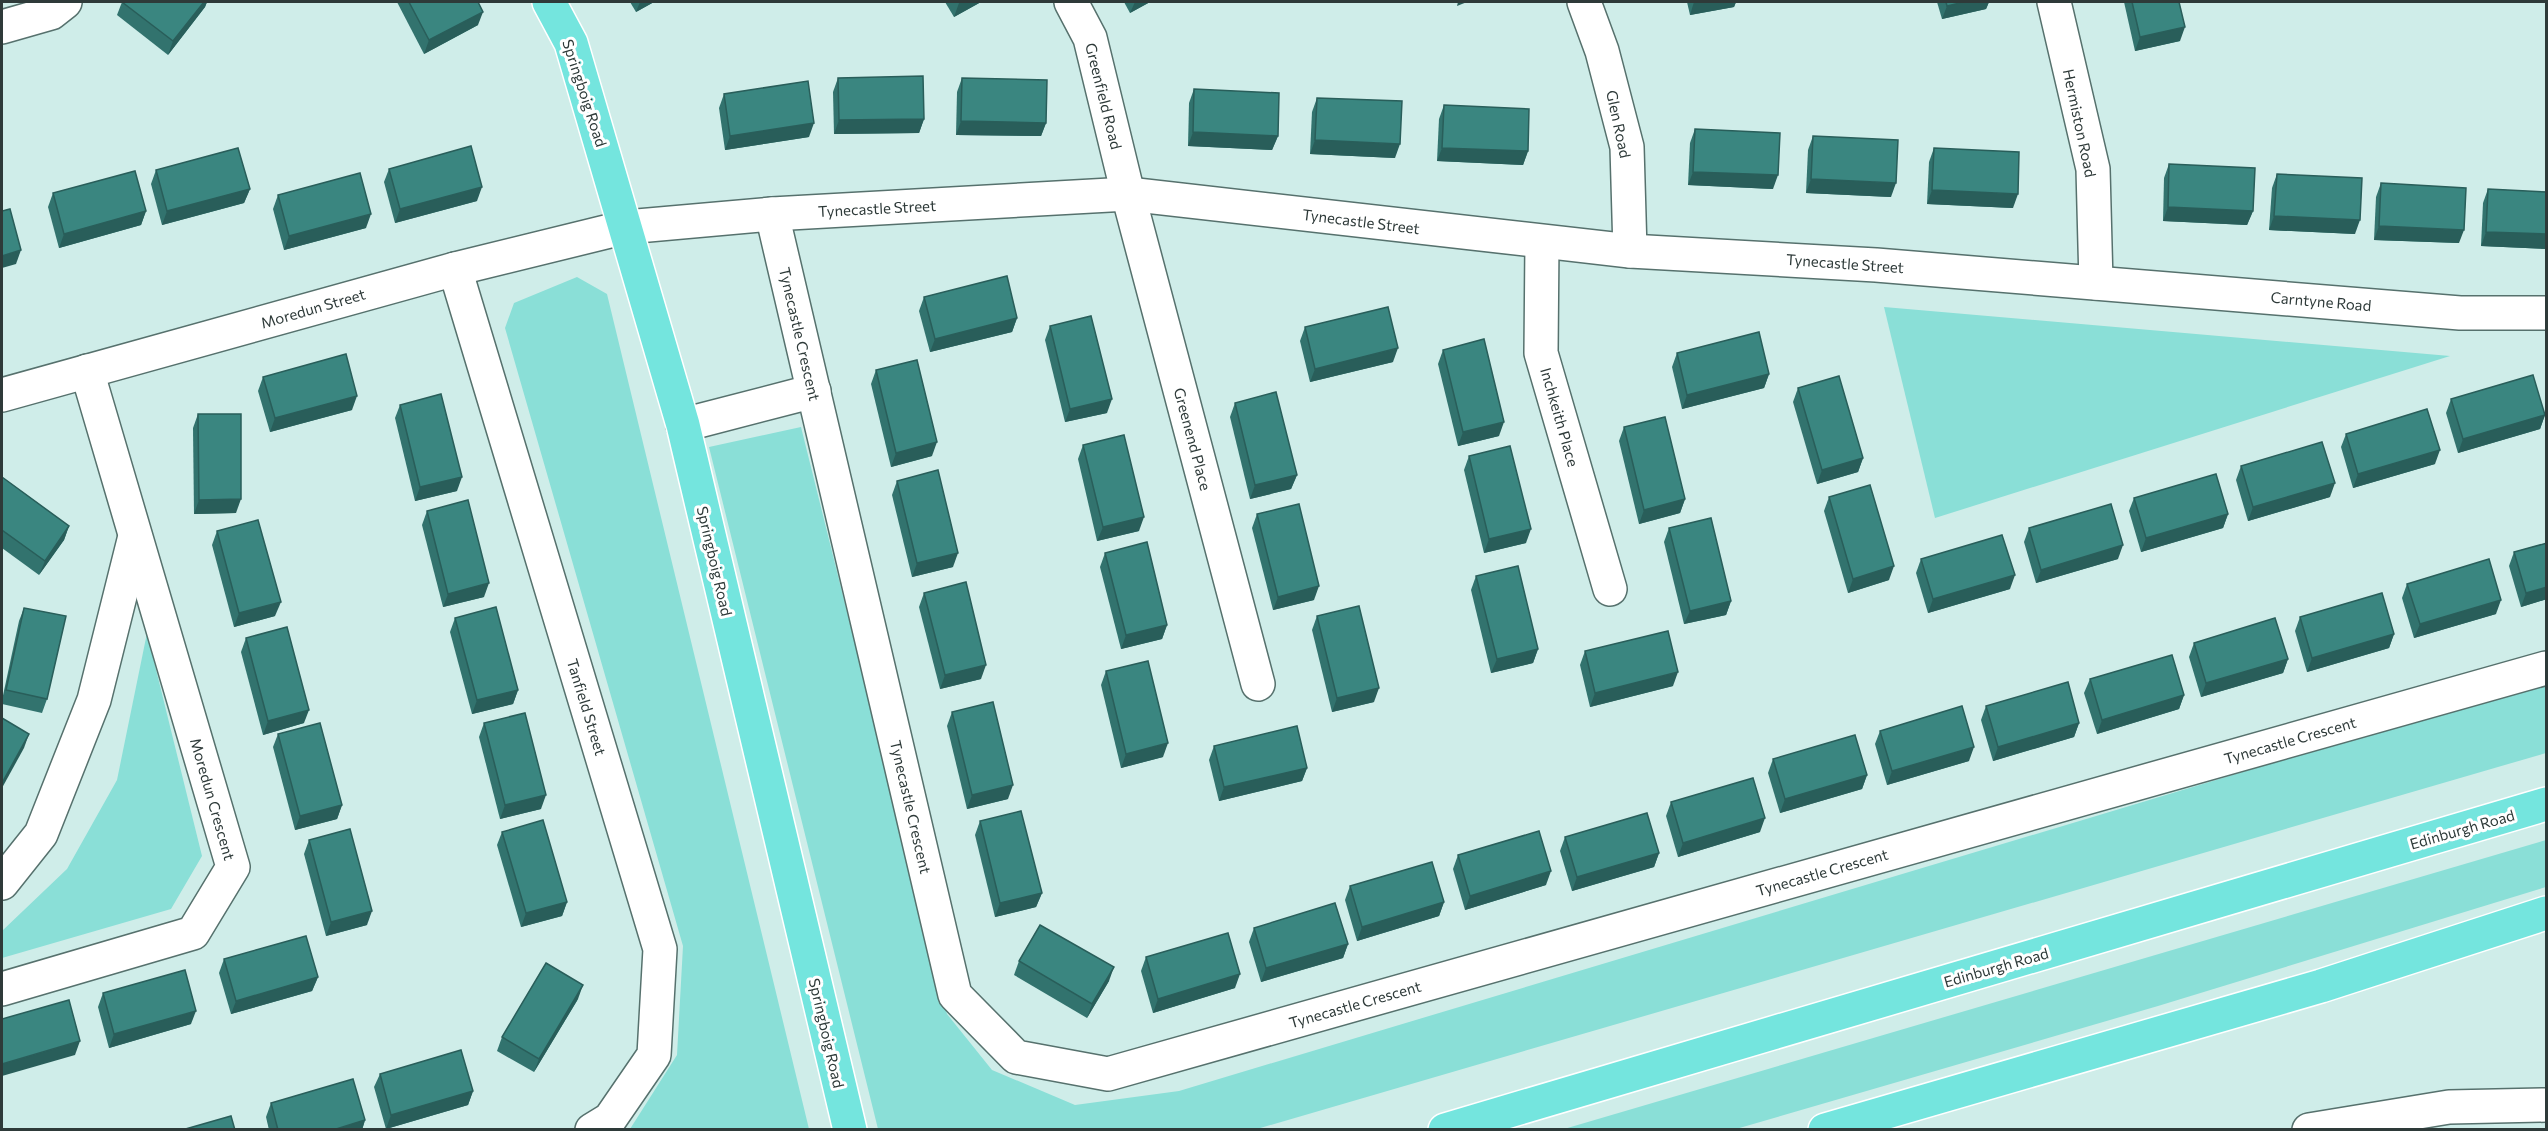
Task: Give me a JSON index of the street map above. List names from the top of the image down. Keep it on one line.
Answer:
{"streets":{"main road":["Springboig Road","Edinburgh Road"],"street":["Greenfield Road","Hermiston Road","Glen Road","Tynecastle Street","Carntyne Road","Moredun Street","Tynecastle Crescent","Inchkeith Place","Greenend Place","Tanfield Street","Moredun Crescent"]},"crossings":[["Springboig Road","Tynecastle Street"],["Springboig Road","Moredun Street"],["Greenfield Road","Tynecastle Street"],["Greenfield Road","Greenend Place"],["Hermiston Road","Tynecastle Street"],["Hermiston Road","Carntyne Road"],["Glen Road","Tynecastle Street"],["Tynecastle Street","Carntyne Road"],["Tynecastle Street","Moredun Street"],["Tynecastle Street","Tynecastle Crescent"],["Tynecastle Street","Inchkeith Place"],["Tynecastle Street","Greenend Place"],["Moredun Street","Tanfield Street"],["Moredun Street","Moredun Crescent"]]}
